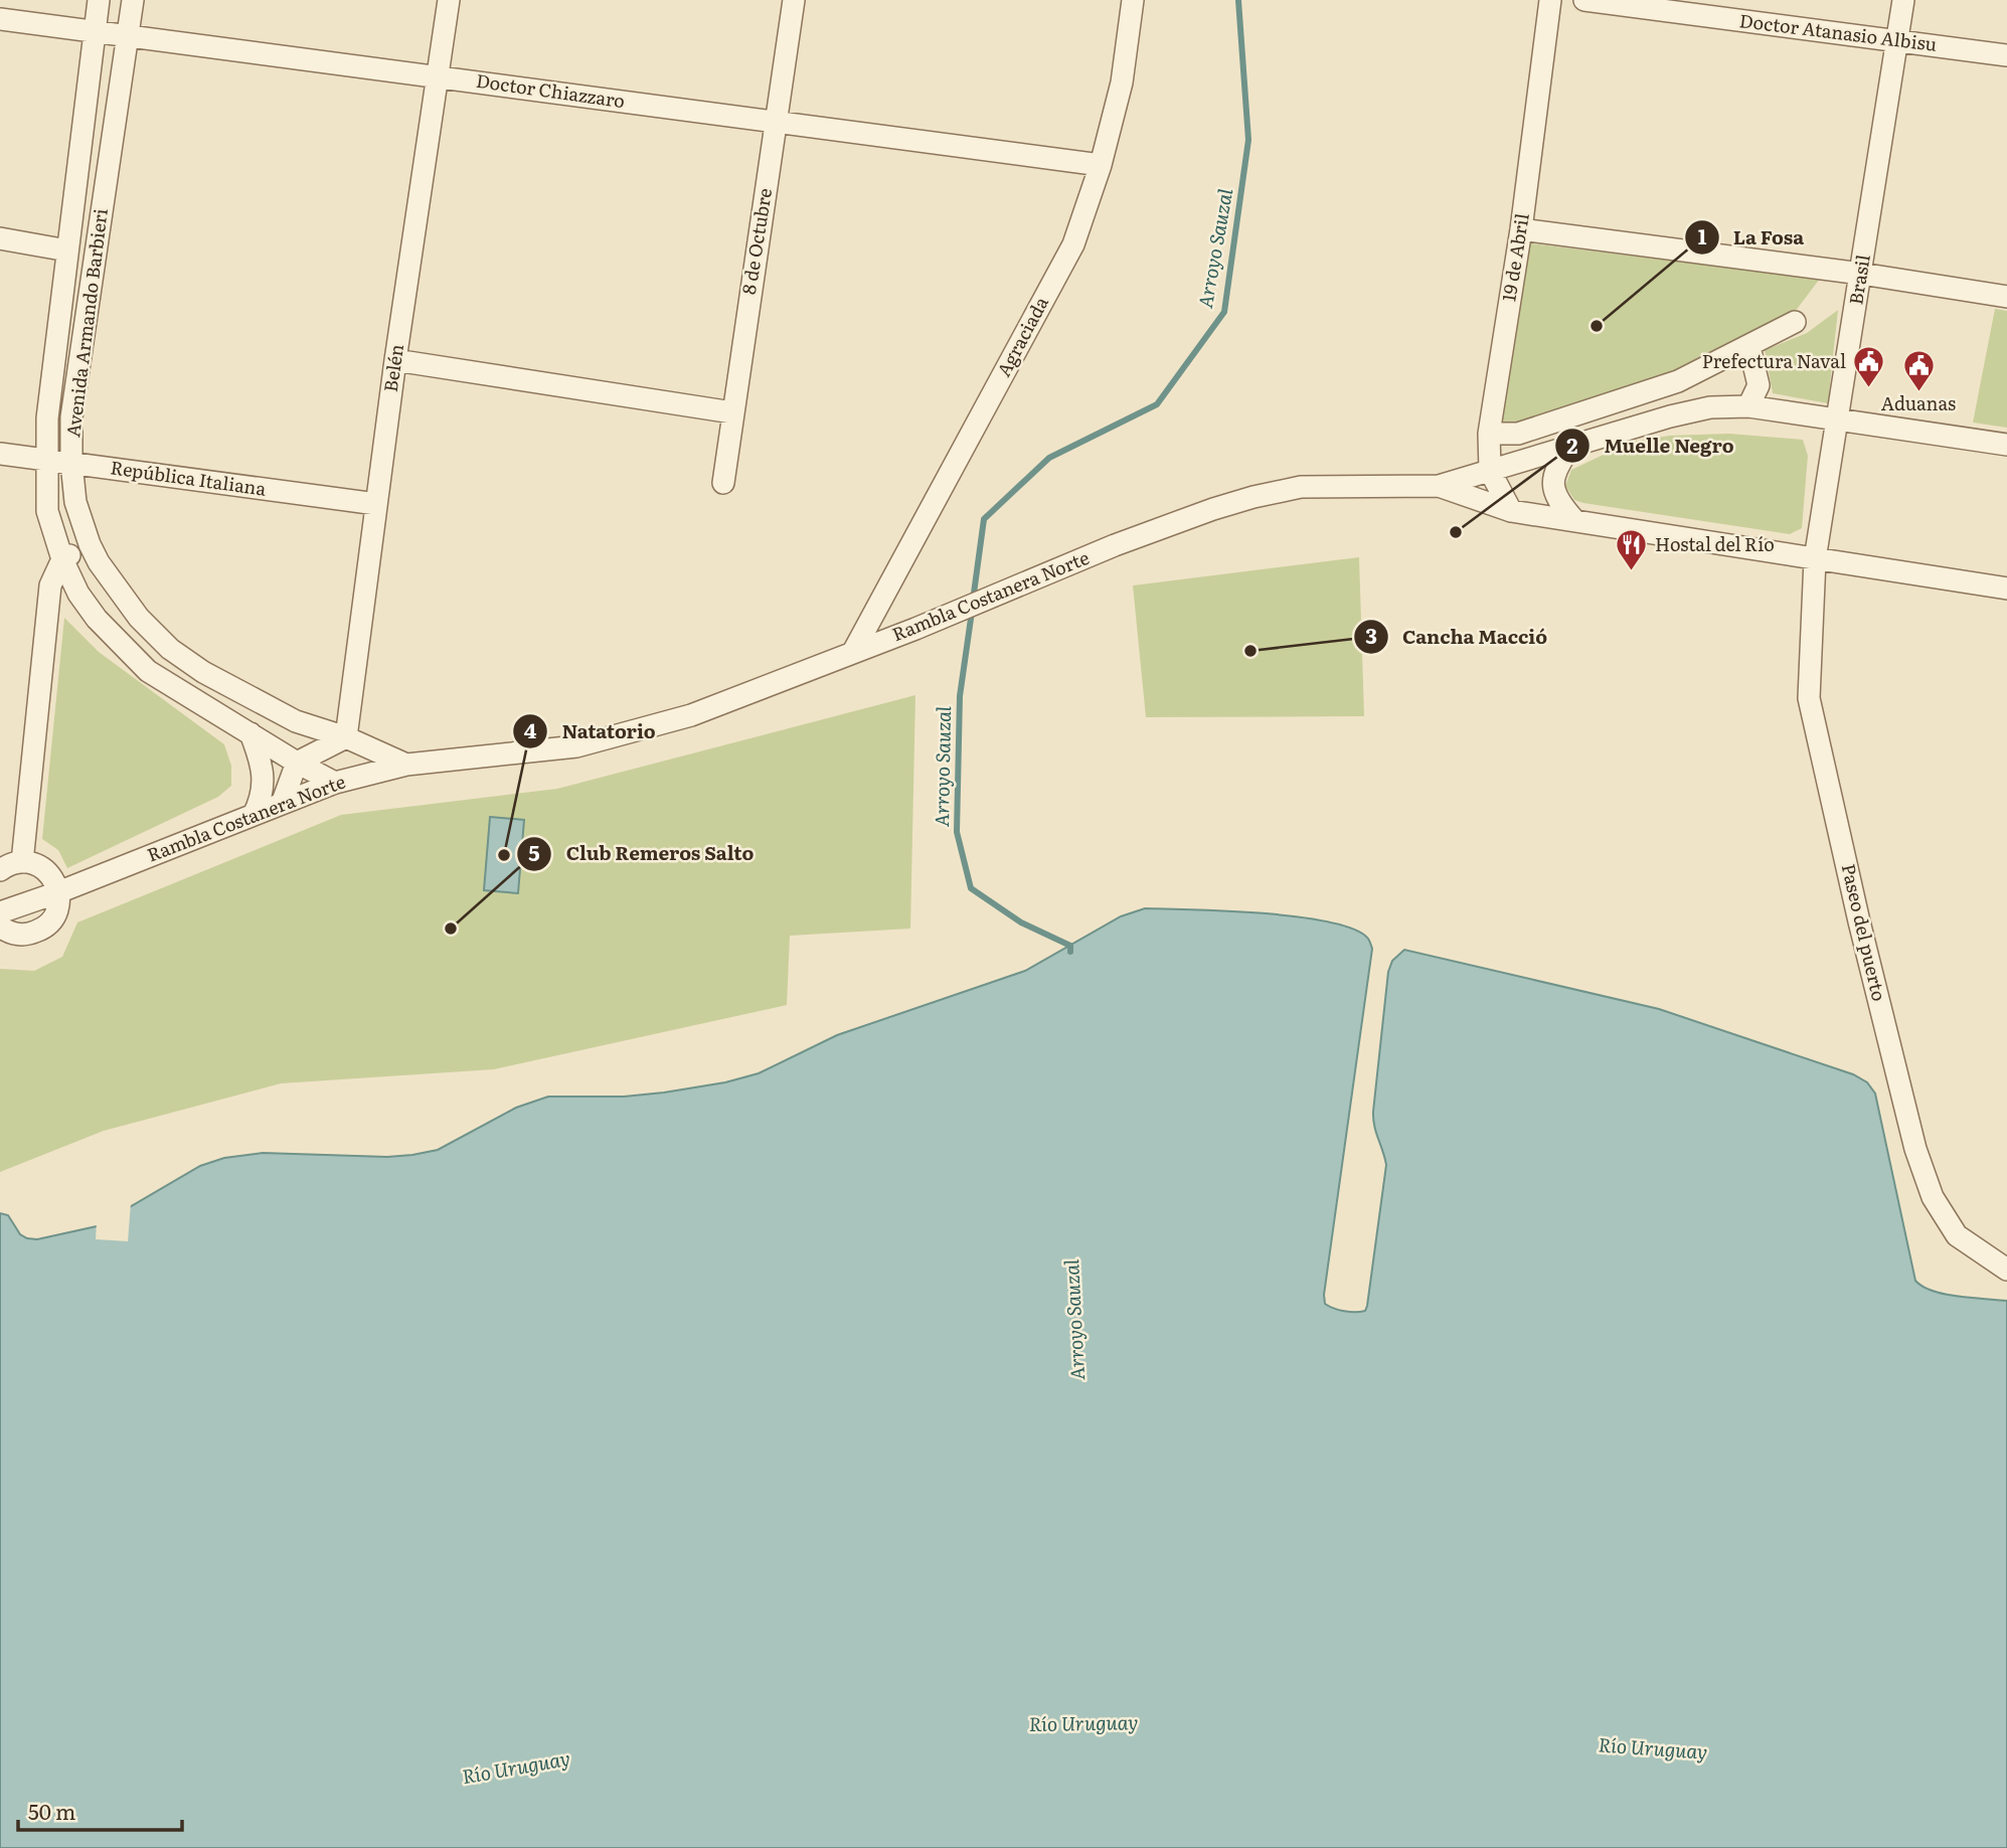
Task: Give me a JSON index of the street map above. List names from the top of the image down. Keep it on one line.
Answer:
{"streets":{"street":["Doctor Atanasio Albisu","Doctor Chiazzaro","8 de Octubre","19 de Abril","Brasil","Avenida Armando Barbieri","Agraciada","Belén","República Italiana","Rambla Costanera Norte","Paseo del puerto"]},"crossings":[["Doctor Atanasio Albisu","Brasil"],["Doctor Chiazzaro","8 de Octubre"],["Doctor Chiazzaro","Avenida Armando Barbieri"],["Doctor Chiazzaro","Agraciada"],["Doctor Chiazzaro","Belén"],["19 de Abril","Rambla Costanera Norte"],["Brasil","Rambla Costanera Norte"],["Brasil","Paseo del puerto"],["Avenida Armando Barbieri","Belén"],["Avenida Armando Barbieri","República Italiana"],["Avenida Armando Barbieri","Rambla Costanera Norte"],["Agraciada","Rambla Costanera Norte"],["Belén","República Italiana"],["Rambla Costanera Norte","Paseo del puerto"]],"water":["Arroyo Sauzal","Río Uruguay"],"places":{"other":["La Fosa","Muelle Negro","Cancha Macció","Natatorio","Club Remeros Salto"],"public building":["Prefectura Naval","Aduanas"],"restaurant":["Hostal del Río"]},"scale_bar":"50 m"}
